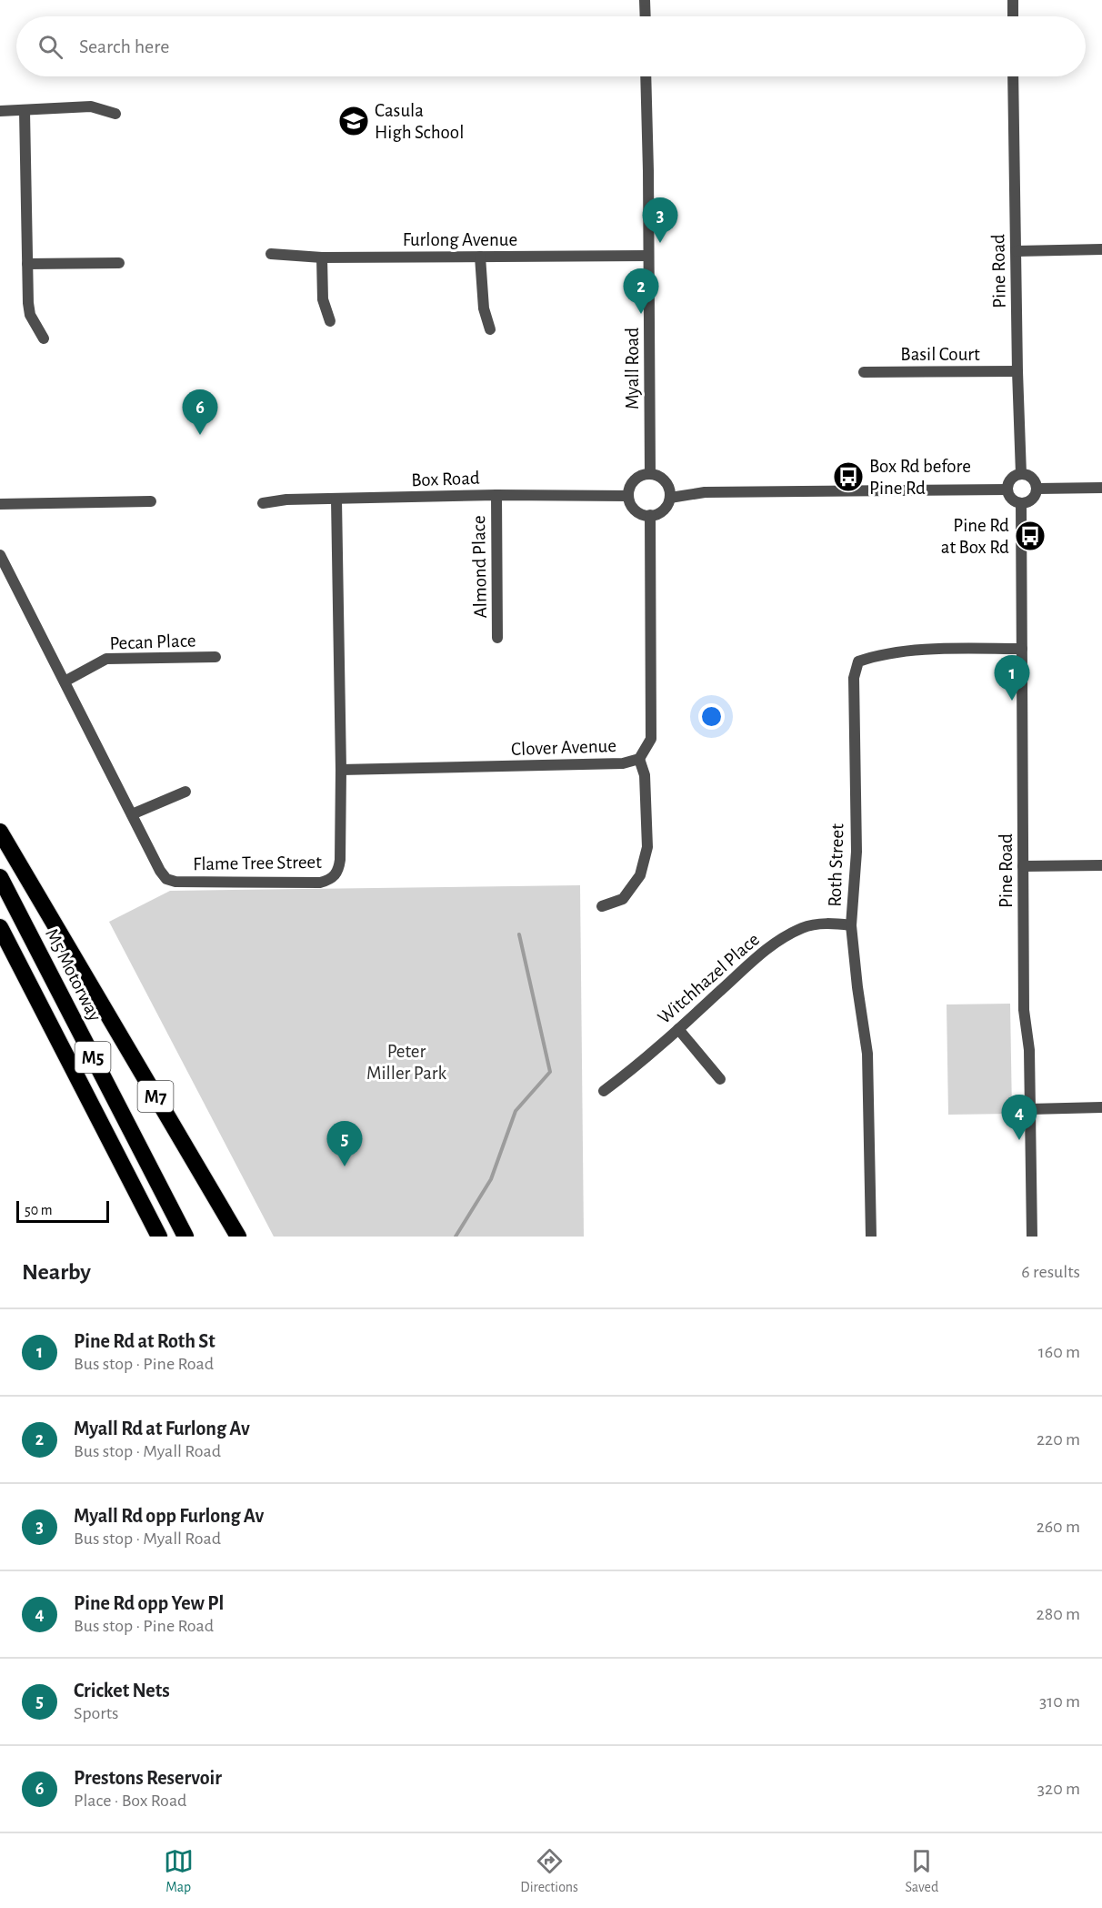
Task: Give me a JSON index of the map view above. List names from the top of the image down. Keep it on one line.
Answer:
{"streets":{"highway":["M5 Motorway","M5","M7"],"street":["Furlong Avenue","Pine Road","Basil Court","Myall Road","Box Road","Almond Place","Pecan Place","Clover Avenue","Flame Tree Street","Roth Street","Witchhazel Place"]},"crossings":[["Furlong Avenue","Myall Road"],["Pine Road","Basil Court"],["Pine Road","Roth Street"],["Myall Road","Box Road"],["Myall Road","Clover Avenue"],["Box Road","Almond Place"],["Box Road","Clover Avenue"],["Box Road","Flame Tree Street"],["Pecan Place","Flame Tree Street"],["Clover Avenue","Flame Tree Street"],["Roth Street","Witchhazel Place"]],"parks":["Peter Miller Park"],"places":{"school or university":["Casula High School"],"bus stop":["Box Rd before Pine Rd","Pine Rd at Box Rd"]},"scale_bar":"50 m","page":{"search":"Search here","pins":["3","2","6","1","4","5"],"scale":"50 m","heading":["Nearby","6 results"],"list":[{"mark":"1","name":"Pine Rd at Roth St","note":"Bus stop · Pine Road","value":"160 m"},{"mark":"2","name":"Myall Rd at Furlong Av","note":"Bus stop · Myall Road","value":"220 m"},{"mark":"3","name":"Myall Rd opp Furlong Av","note":"Bus stop · Myall Road","value":"260 m"},{"mark":"4","name":"Pine Rd opp Yew Pl","note":"Bus stop · Pine Road","value":"280 m"},{"mark":"5","name":"Cricket Nets","note":"Sports","value":"310 m"},{"mark":"6","name":"Prestons Reservoir","note":"Place · Box Road","value":"320 m"}],"nav":["Map","Directions","Saved"]}}
